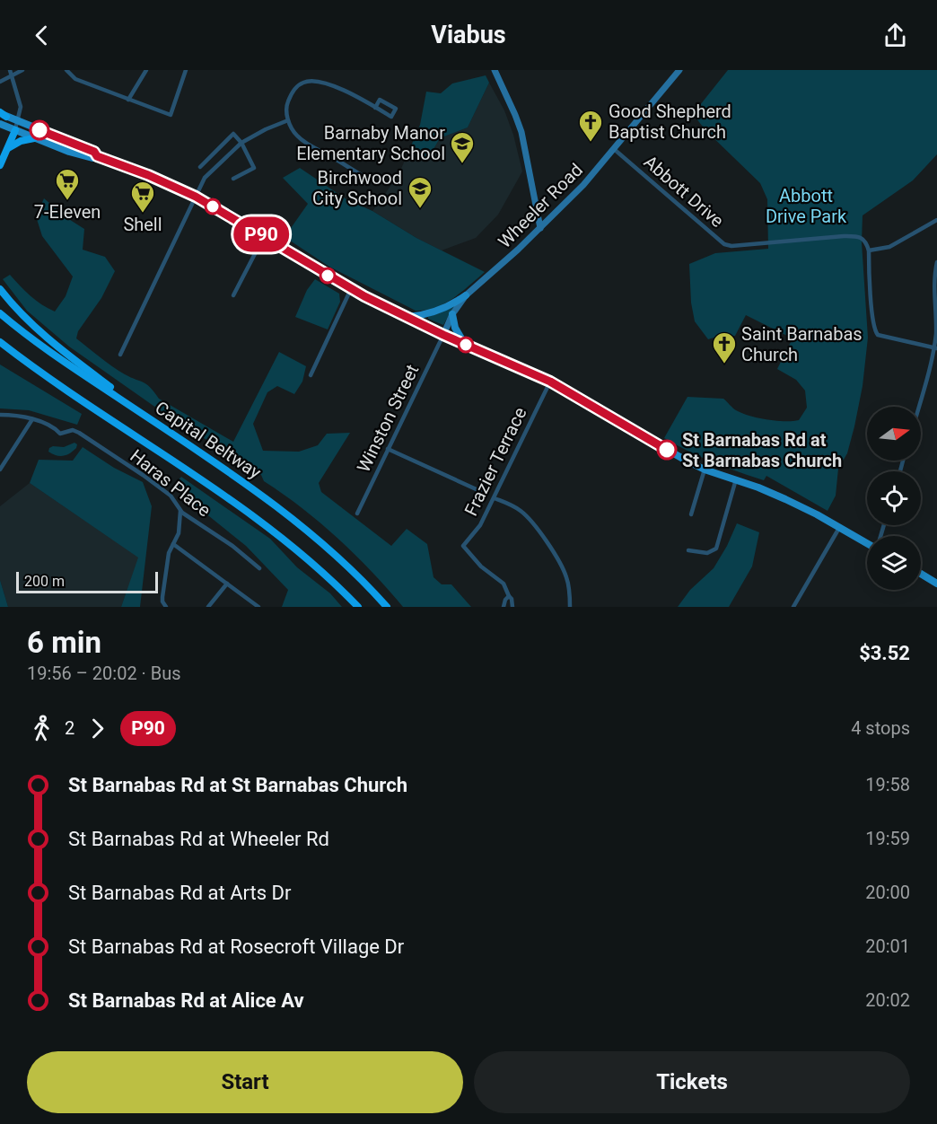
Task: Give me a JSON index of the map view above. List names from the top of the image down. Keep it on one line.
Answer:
{"streets":{"highway":["Capital Beltway"],"main road":["Wheeler Road"],"street":["Abbott Drive","Winston Street","Frazier Terrace","Haras Place"]},"crossings":[["Abbott Drive","Wheeler Road"],["Wheeler Road","Winston Street"]],"parks":["Abbott Drive Park"],"places":{"church":["Good Shepherd Baptist Church","Saint Barnabas Church"],"school or university":["Barnaby Manor Elementary School","Birchwood City School"],"supermarket":["7-Eleven","Shell"],"other":["St Barnabas Rd at St Barnabas Church"]},"lines":["bus line P90"],"scale_bar":"200 m","north":"right","page":{"header":"Viabus","on_map":"P90","scale":"200 m","heading":["6 min","19:56 – 20:02 · Bus","$3.52"],"legs":["2","P90","4 stops"],"list":[{"name":"St Barnabas Rd at St Barnabas Church","value":"19:58"},{"name":"St Barnabas Rd at Wheeler Rd","value":"19:59"},{"name":"St Barnabas Rd at Arts Dr","value":"20:00"},{"name":"St Barnabas Rd at Rosecroft Village Dr","value":"20:01"},{"name":"St Barnabas Rd at Alice Av","value":"20:02"}],"buttons":["Start","Tickets"]}}
